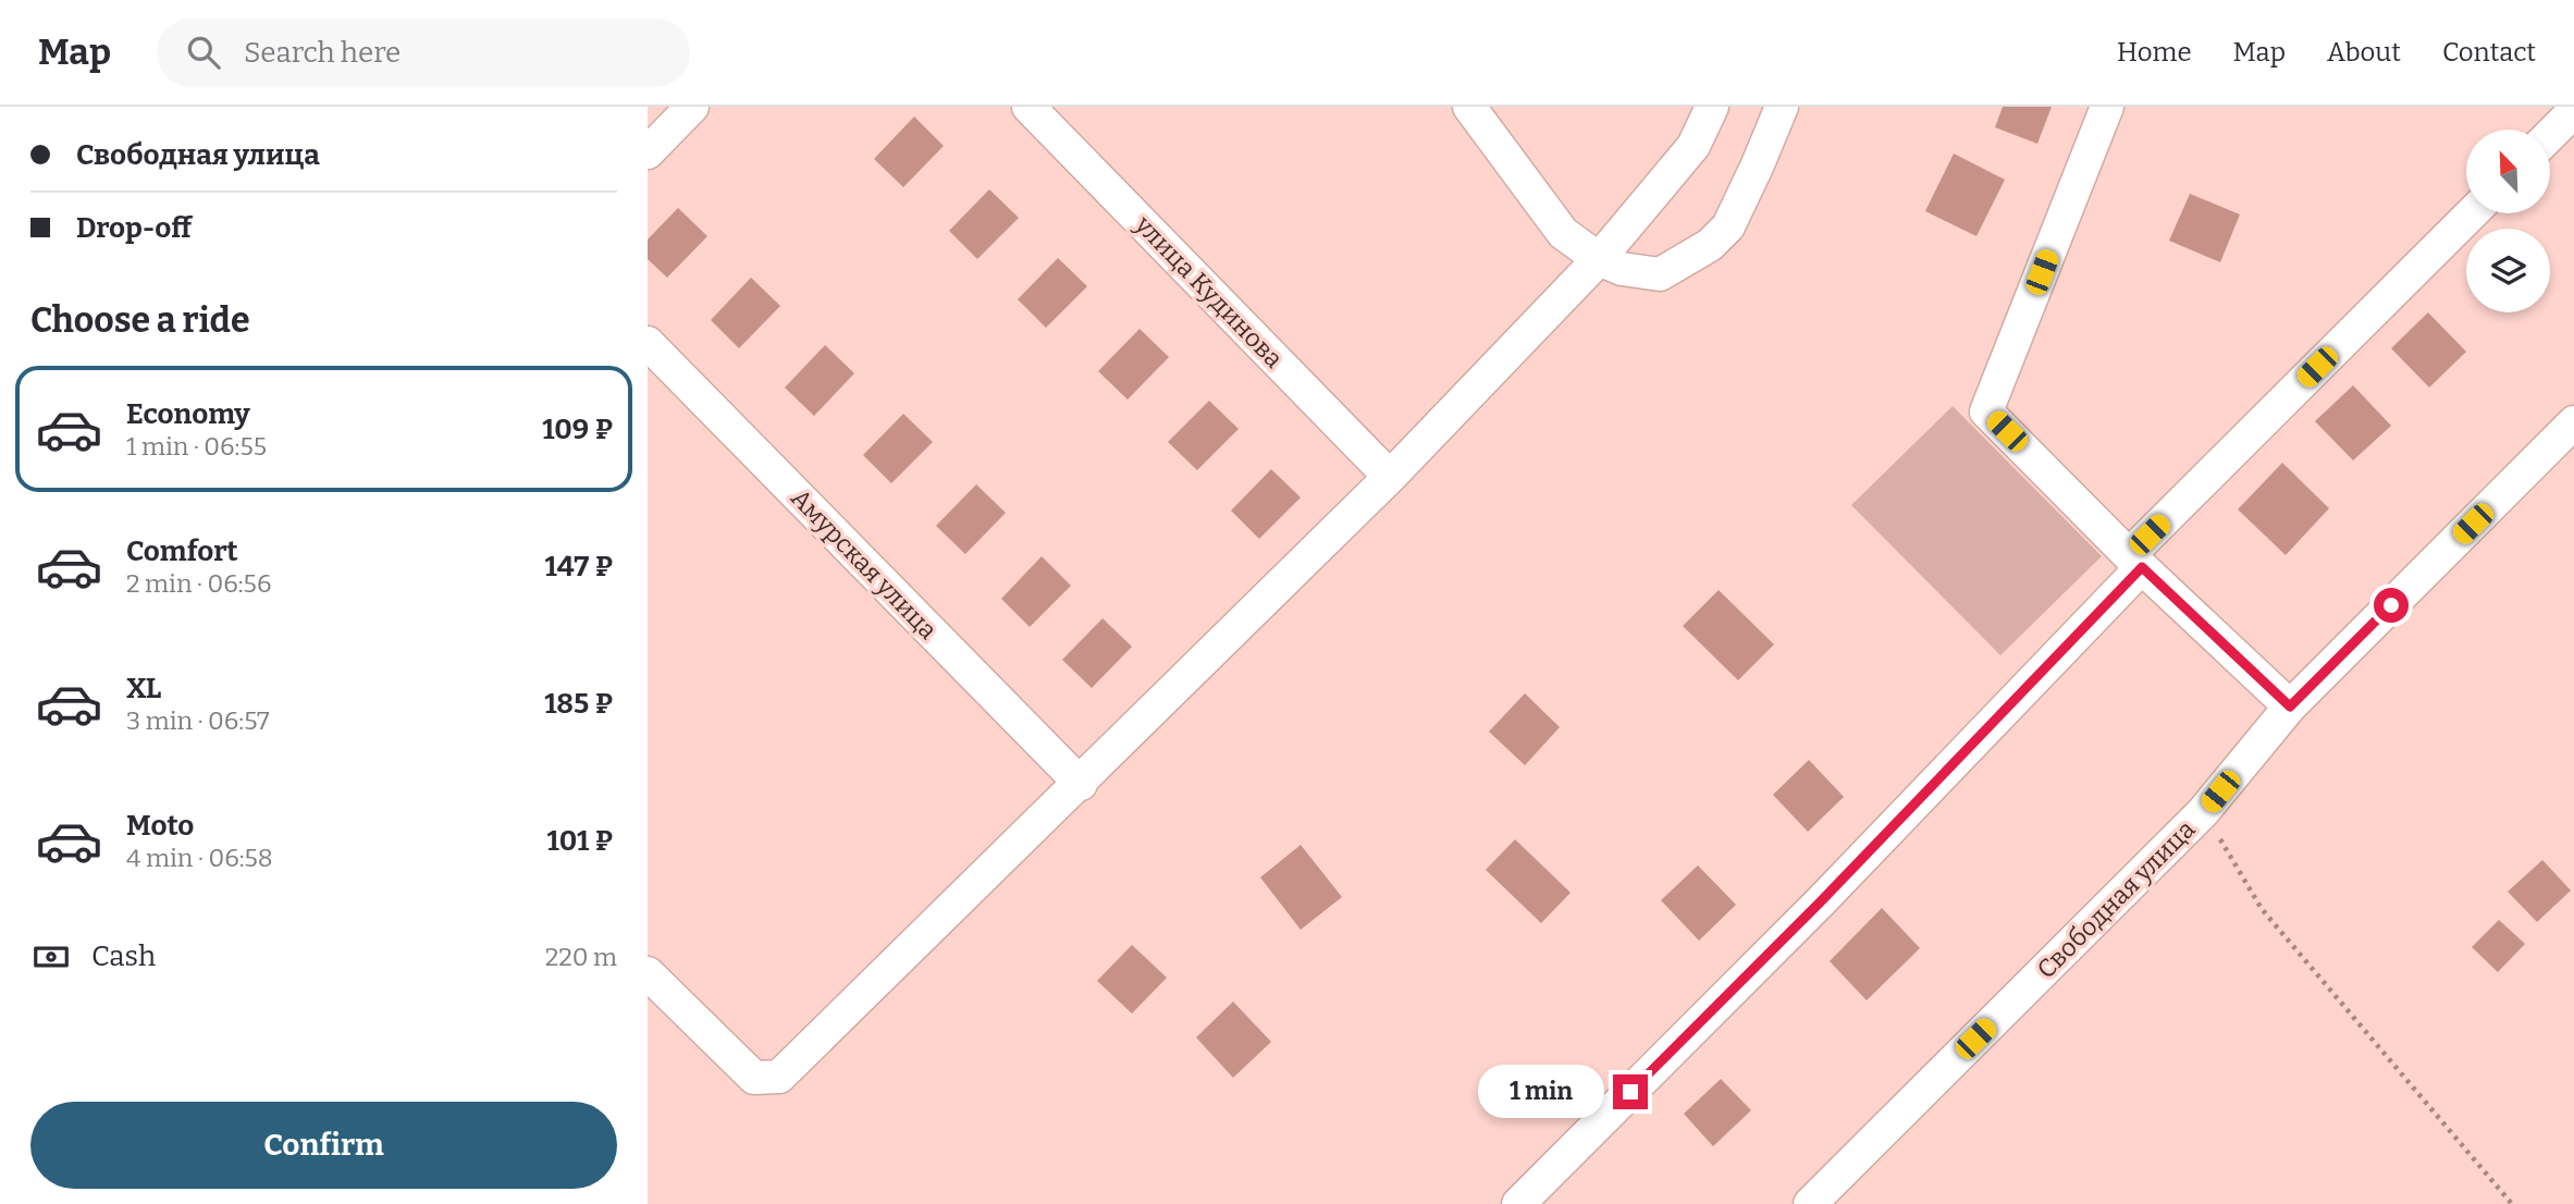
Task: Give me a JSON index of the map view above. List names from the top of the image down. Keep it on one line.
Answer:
{"streets":{"street":["улица Кудинова","Амурская улица","Свободная улица"]},"north":"top left","page":{"header":"Map","search":"Search here","nav":["Home","Map","About","Contact"],"banner":["Свободная улица","Drop-off"],"heading":"Choose a ride","list":[{"name":"Economy","note":"1 min · 06:55","value":"109 ₽"},{"name":"Comfort","note":"2 min · 06:56","value":"147 ₽"},{"name":"XL","note":"3 min · 06:57","value":"185 ₽"},{"name":"Moto","note":"4 min · 06:58","value":"101 ₽"}],"pay":["Cash","220 m"],"bubble":"1 min","buttons":"Confirm"}}
